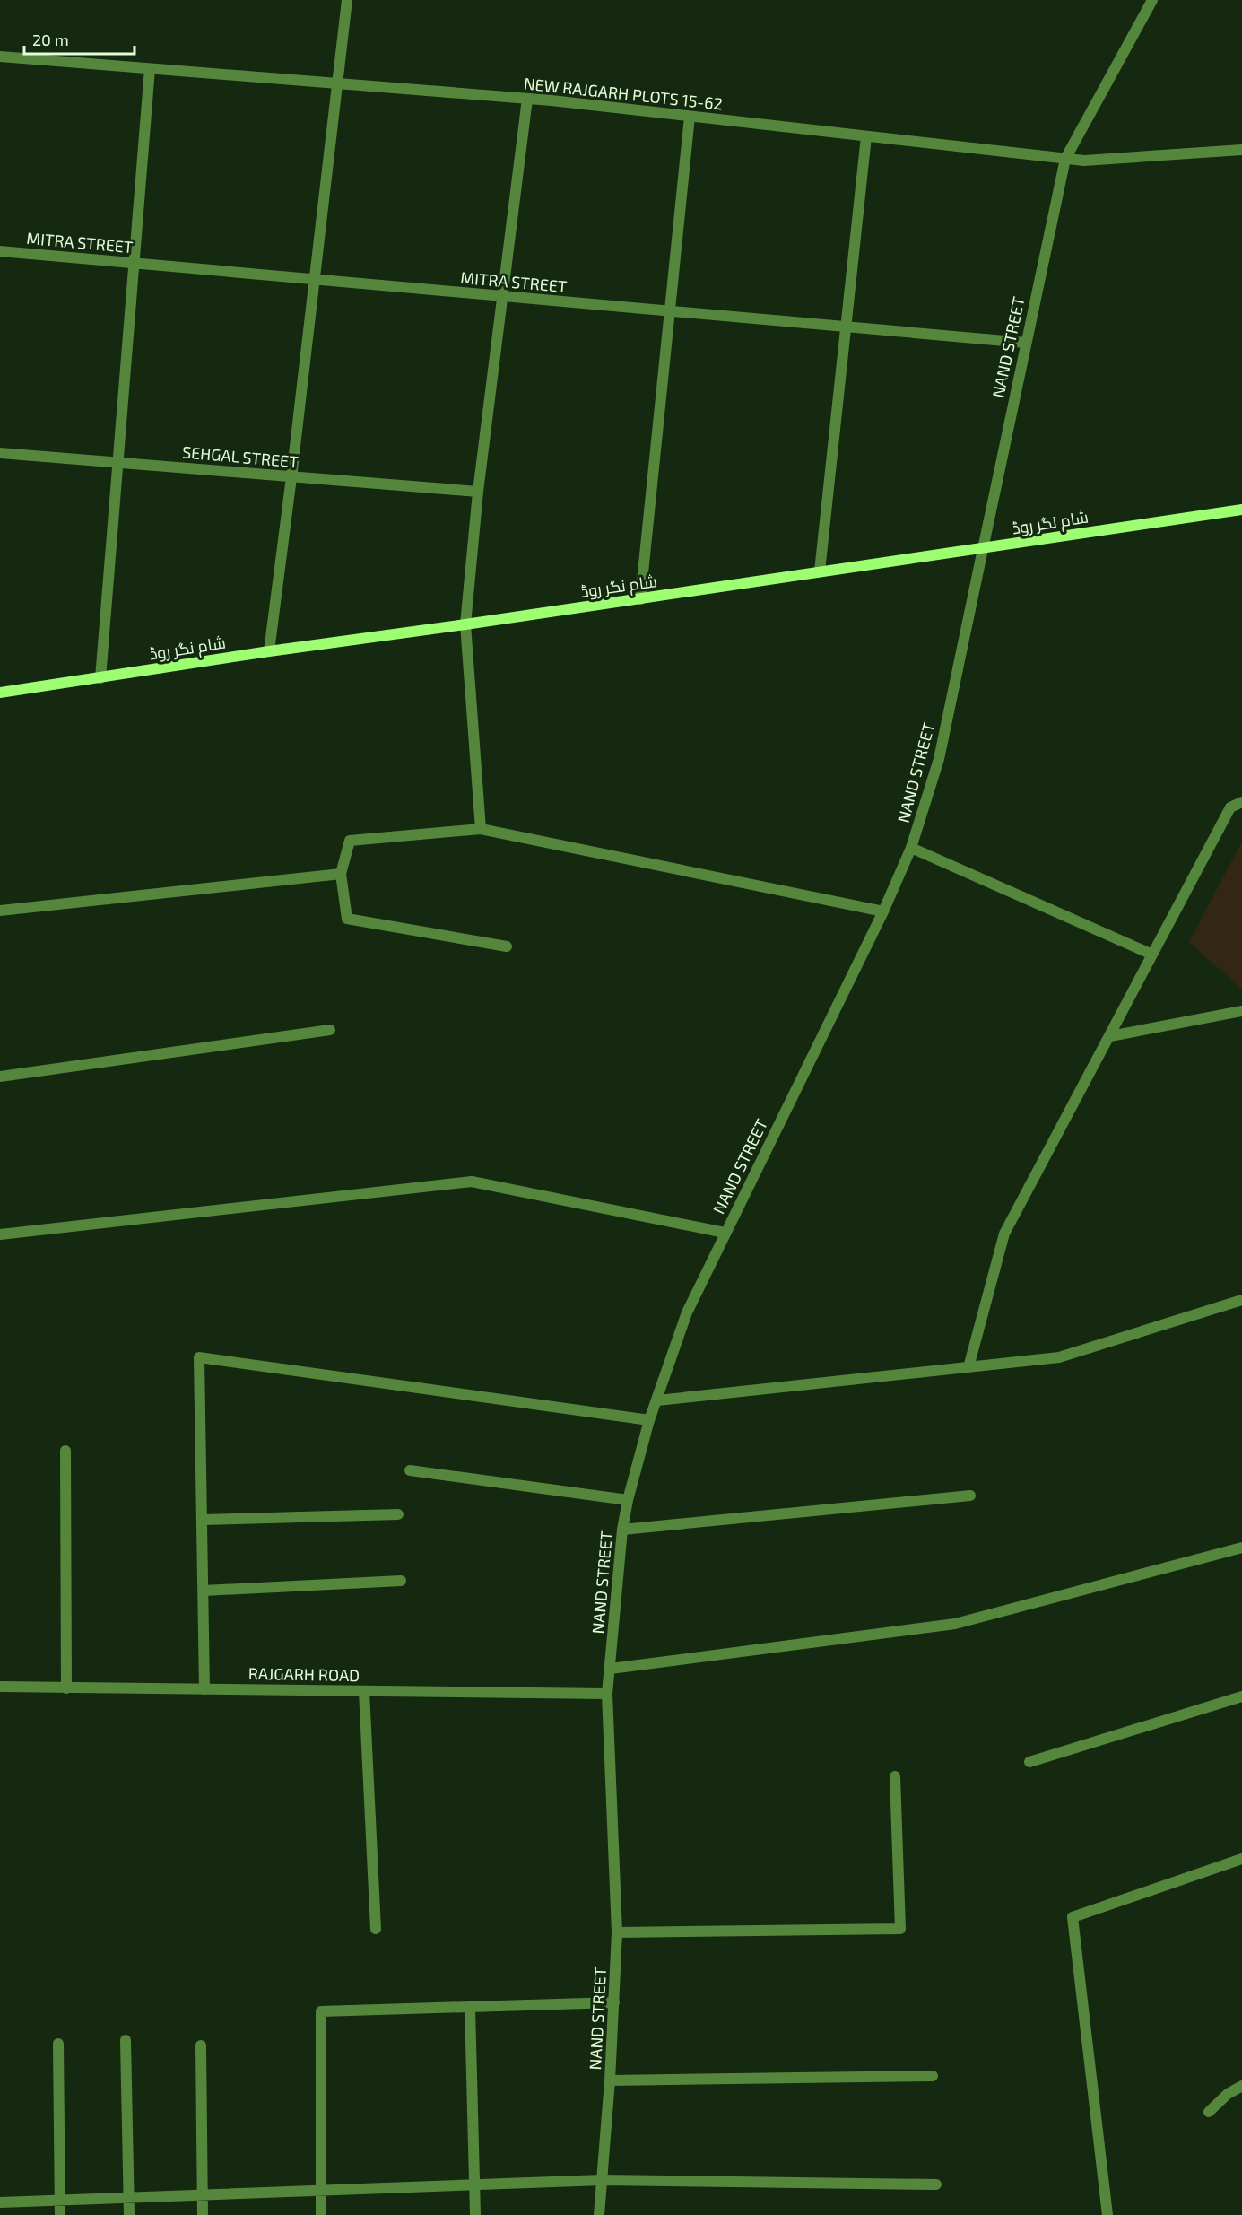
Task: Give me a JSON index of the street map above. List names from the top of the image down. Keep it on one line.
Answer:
{"streets":{"main road":["شام نگر روڈ"],"street":["NEW RAJGARH PLOTS 15-62","MITRA STREET","NAND STREET","SEHGAL STREET","RAJGARH ROAD"]},"crossings":[["NEW RAJGARH PLOTS 15-62","NAND STREET"],["MITRA STREET","NAND STREET"],["NAND STREET","شام نگر روڈ"],["NAND STREET","RAJGARH ROAD"]],"scale_bar":"20 m"}
